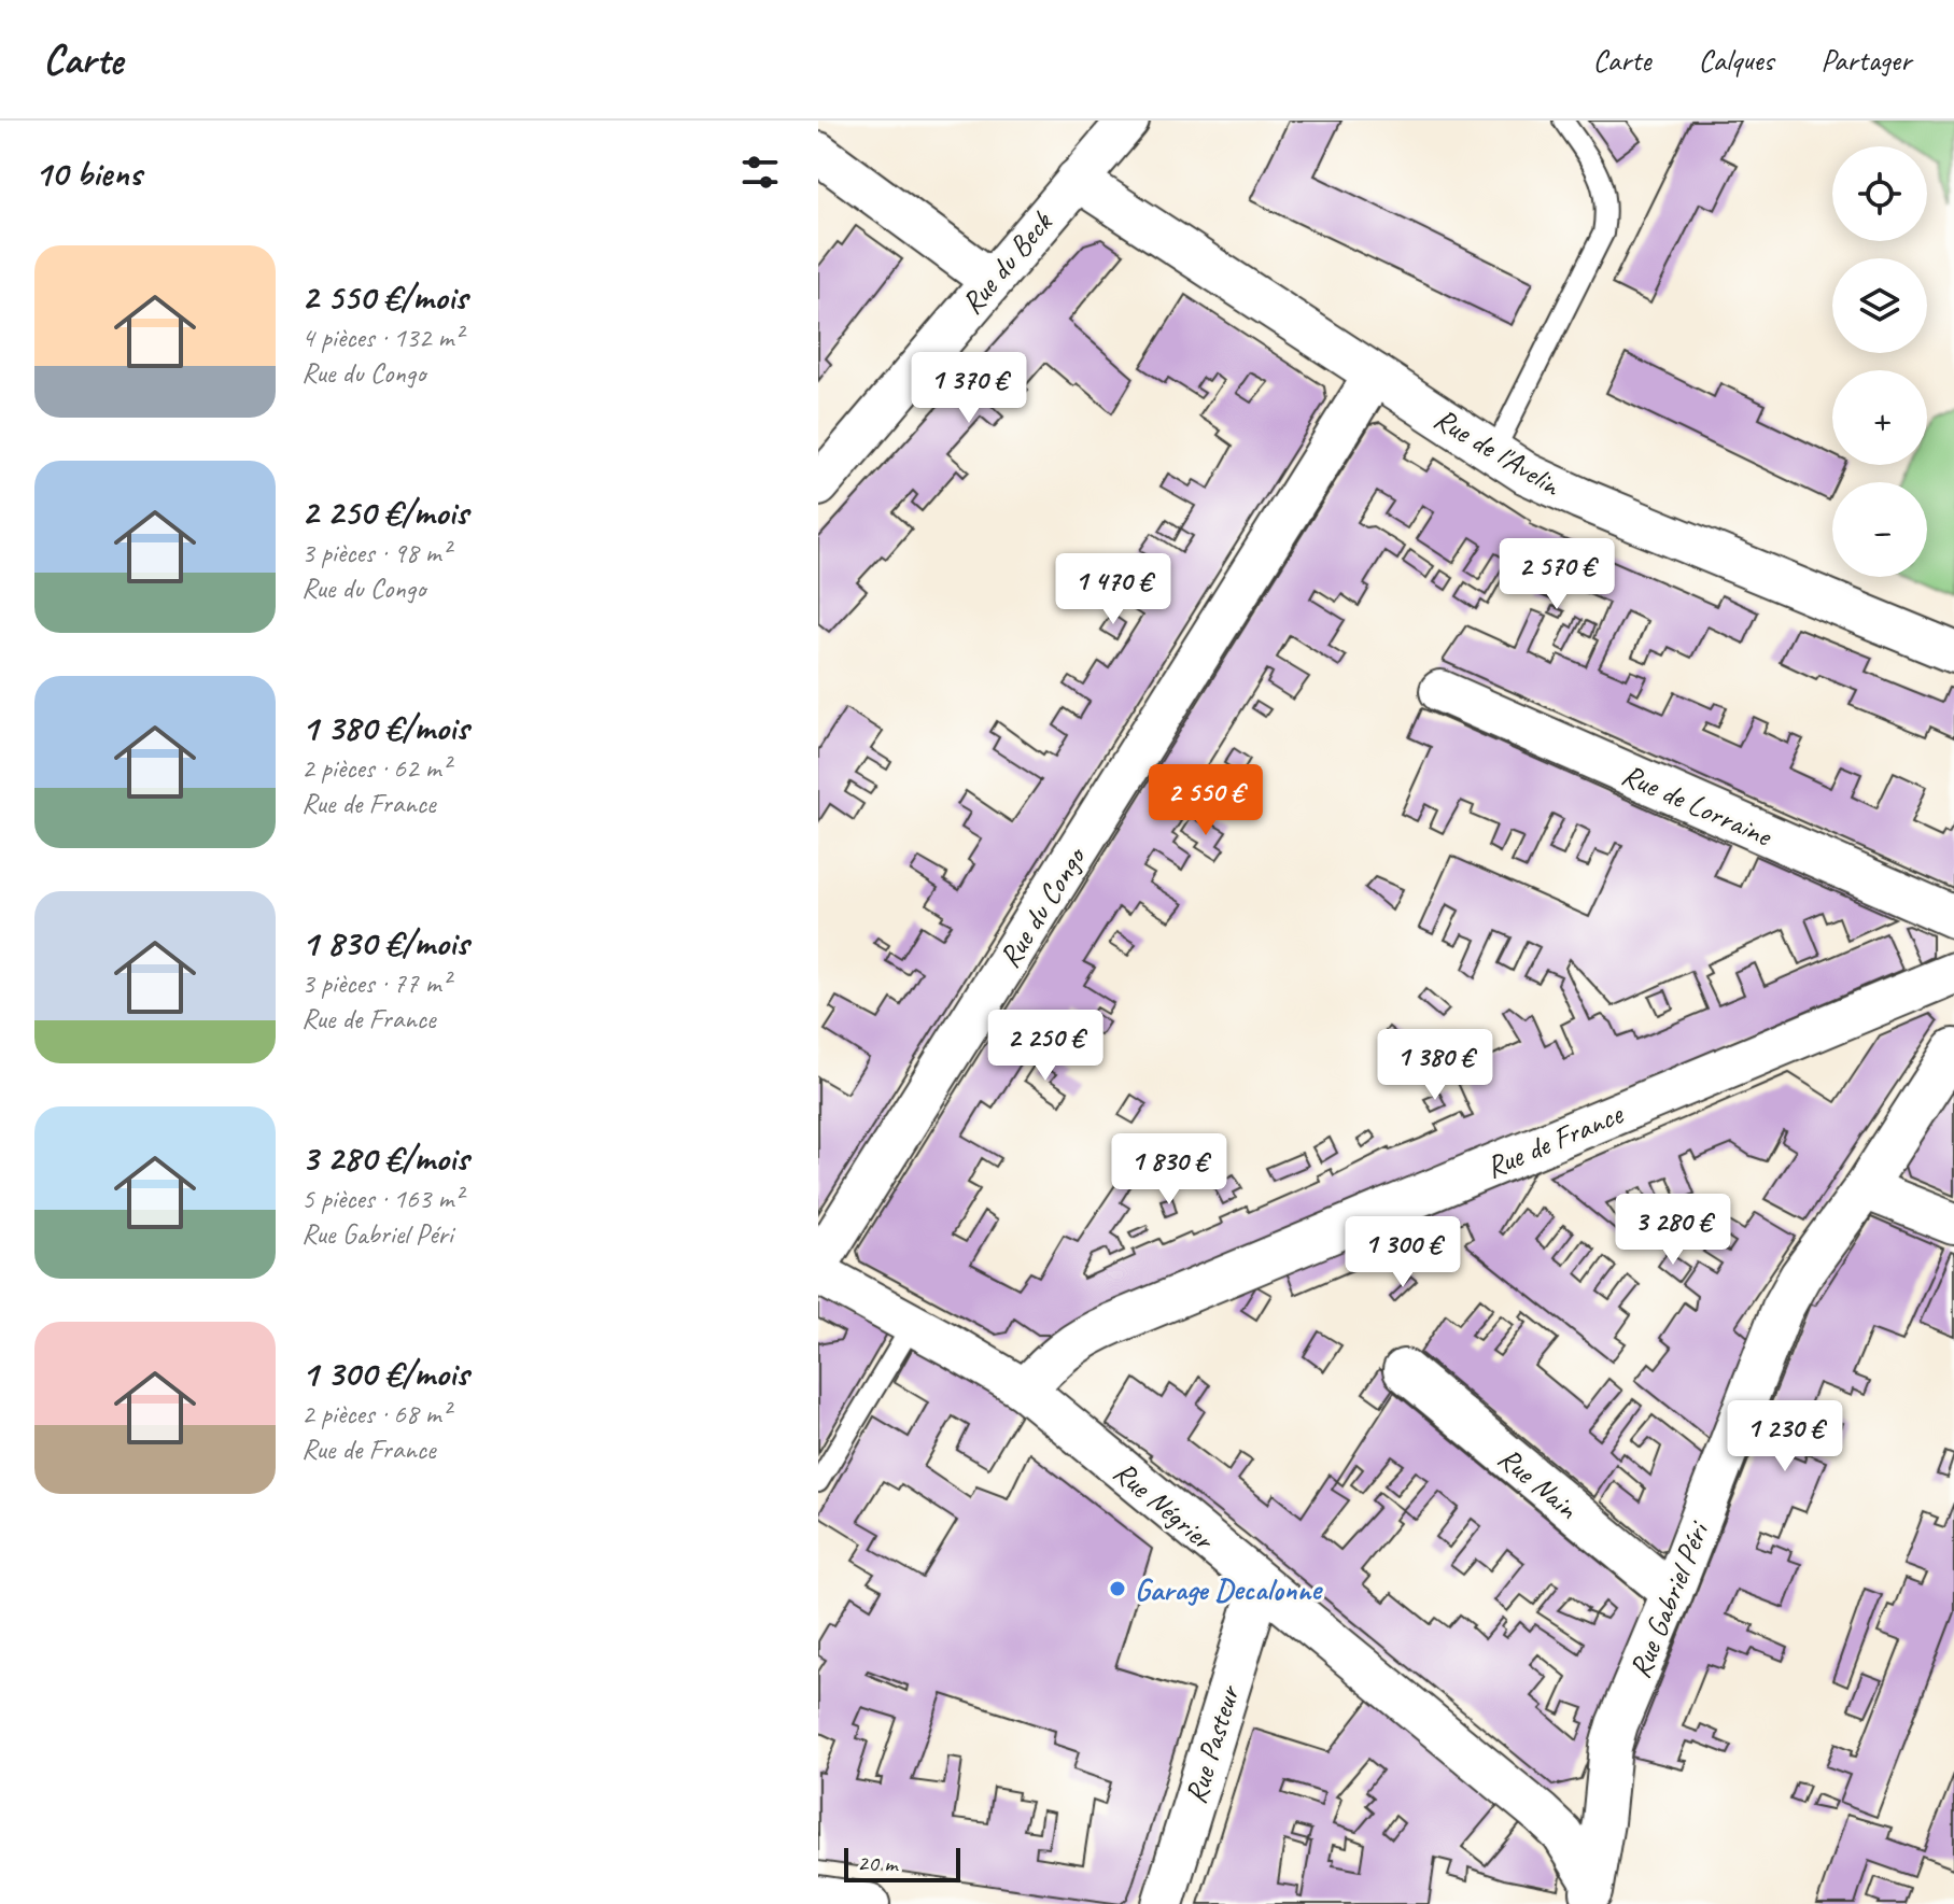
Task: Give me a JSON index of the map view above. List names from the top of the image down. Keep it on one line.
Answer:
{"streets":{"street":["Rue du Beck","Rue de l'Avelin","Rue de Lorraine","Rue du Congo","Rue de France","Rue Nain","Rue Négrier","Rue Gabriel Péri","Rue Pasteur"]},"crossings":[["Rue du Beck","Rue de l'Avelin"],["Rue de l'Avelin","Rue du Congo"],["Rue de France","Rue Négrier"],["Rue Nain","Rue Gabriel Péri"],["Rue Négrier","Rue Gabriel Péri"],["Rue Négrier","Rue Pasteur"]],"places":["Garage Decalonne"],"scale_bar":"20 m","page":{"header":"Carte","nav":["Carte","Calques","Partager"],"heading":"10 biens","map_buttons":["+","−"],"list":[{"name":"2 550 €/mois","note":"4 pièces · 132 m² · Rue du Congo"},{"name":"2 250 €/mois","note":"3 pièces · 98 m² · Rue du Congo"},{"name":"1 380 €/mois","note":"2 pièces · 62 m² · Rue de France"},{"name":"1 830 €/mois","note":"3 pièces · 77 m² · Rue de France"},{"name":"3 280 €/mois","note":"5 pièces · 163 m² · Rue Gabriel Péri"},{"name":"1 300 €/mois","note":"2 pièces · 68 m² · Rue de France"}],"price":["1 370 €","2 570 €","1 470 €","2 550 €","2 250 €","1 380 €","1 830 €","3 280 €","1 300 €","1 230 €"],"scale":"20 m"}}
